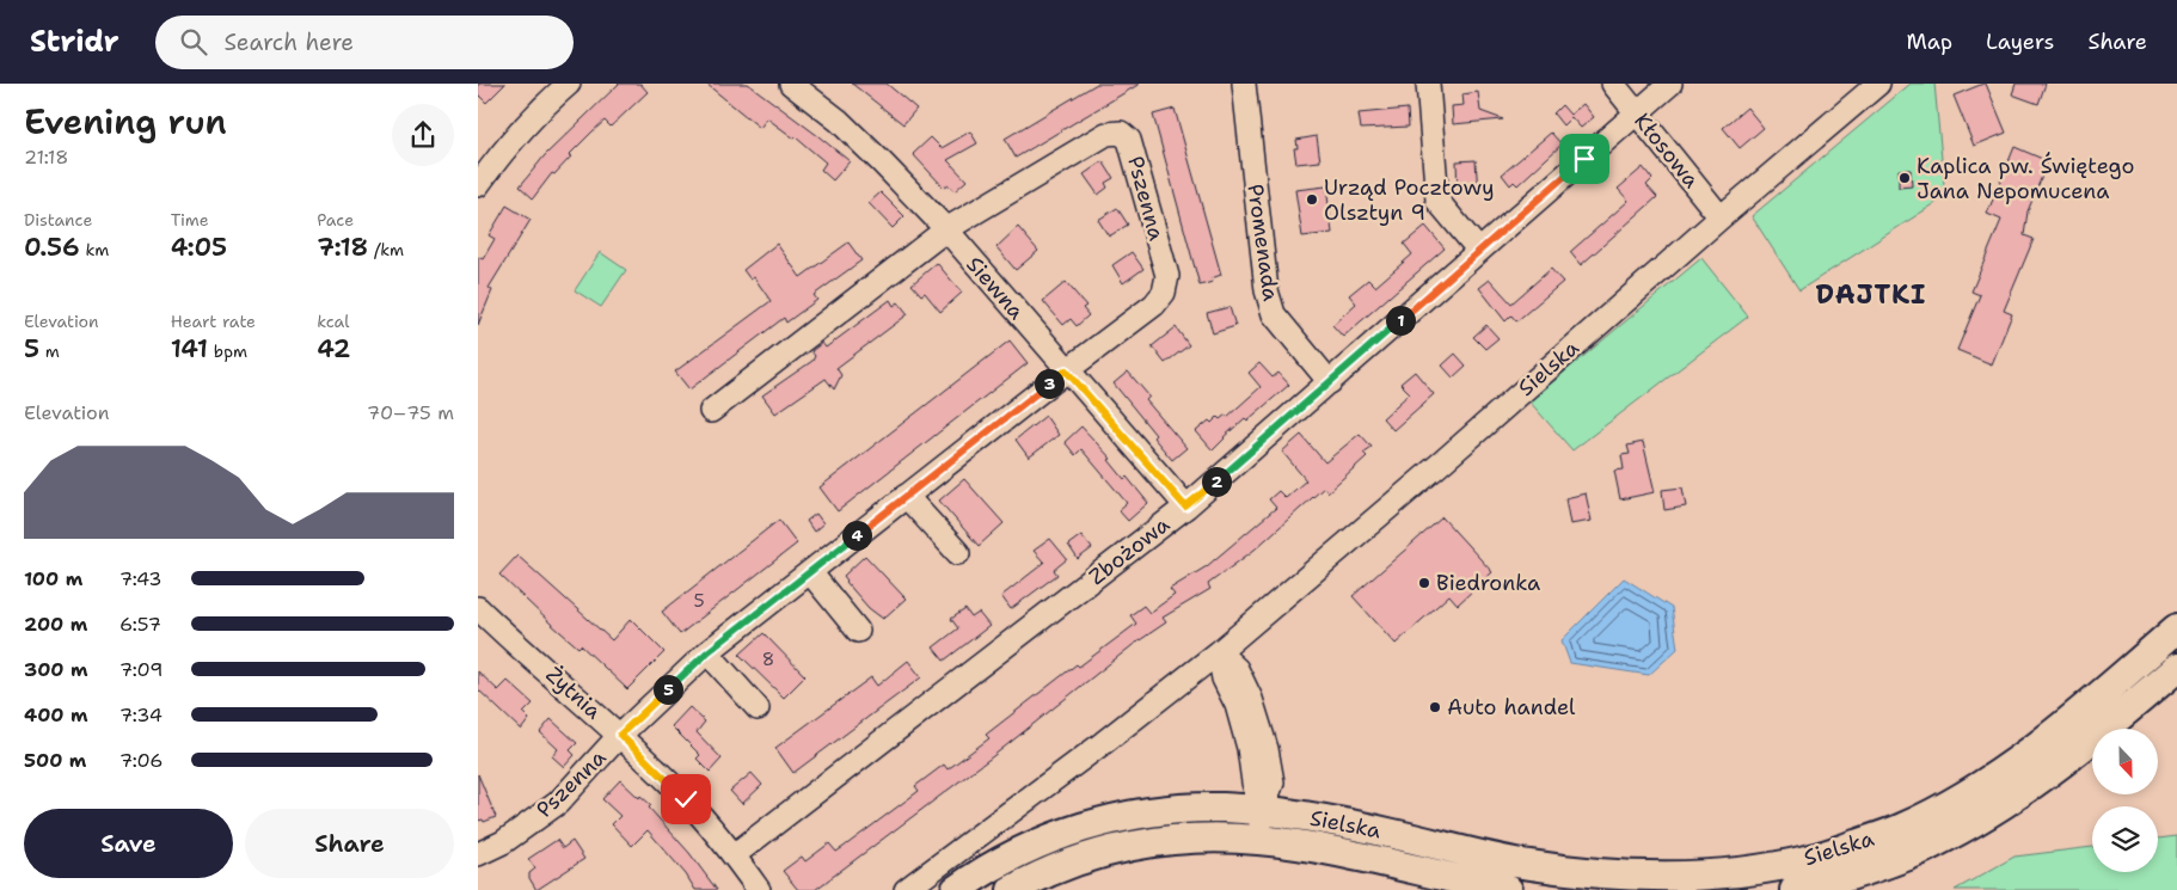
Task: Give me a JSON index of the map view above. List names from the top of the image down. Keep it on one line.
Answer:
{"streets":{"main road":["Sielska"],"street":["Kłosowa","Pszenna","Promenada","Siewna","Zbożowa","Żytnia"]},"crossings":[["Kłosowa","Sielska"],["Kłosowa","Zbożowa"],["Pszenna","Siewna"],["Pszenna","Żytnia"],["Promenada","Zbożowa"],["Siewna","Zbożowa"],["Zbożowa","Żytnia"]],"districts":["DAJTKI"],"places":["Kaplica pw. Świętego Jana Nepomucena","Urząd Pocztowy Olsztyn 9","Biedronka","Auto handel"],"house_numbers":["5","8"],"north":"bottom","page":{"header":"Stridr","search":"Search here","nav":["Map","Layers","Share"],"heading":["Evening run","21:18"],"stats":[["Distance","0.56 km"],["Time","4:05"],["Pace","7:18 /km"],["Elevation","5 m"],["Heart rate","141 bpm"],["kcal","42"]],"pins":["1","3","2","4","5"],"chart":["Elevation","70–75 m"],"list":[{"name":"100 m","note":"7:43"},{"name":"200 m","note":"6:57"},{"name":"300 m","note":"7:09"},{"name":"400 m","note":"7:34"},{"name":"500 m","note":"7:06"}],"buttons":["Save","Share"]}}
